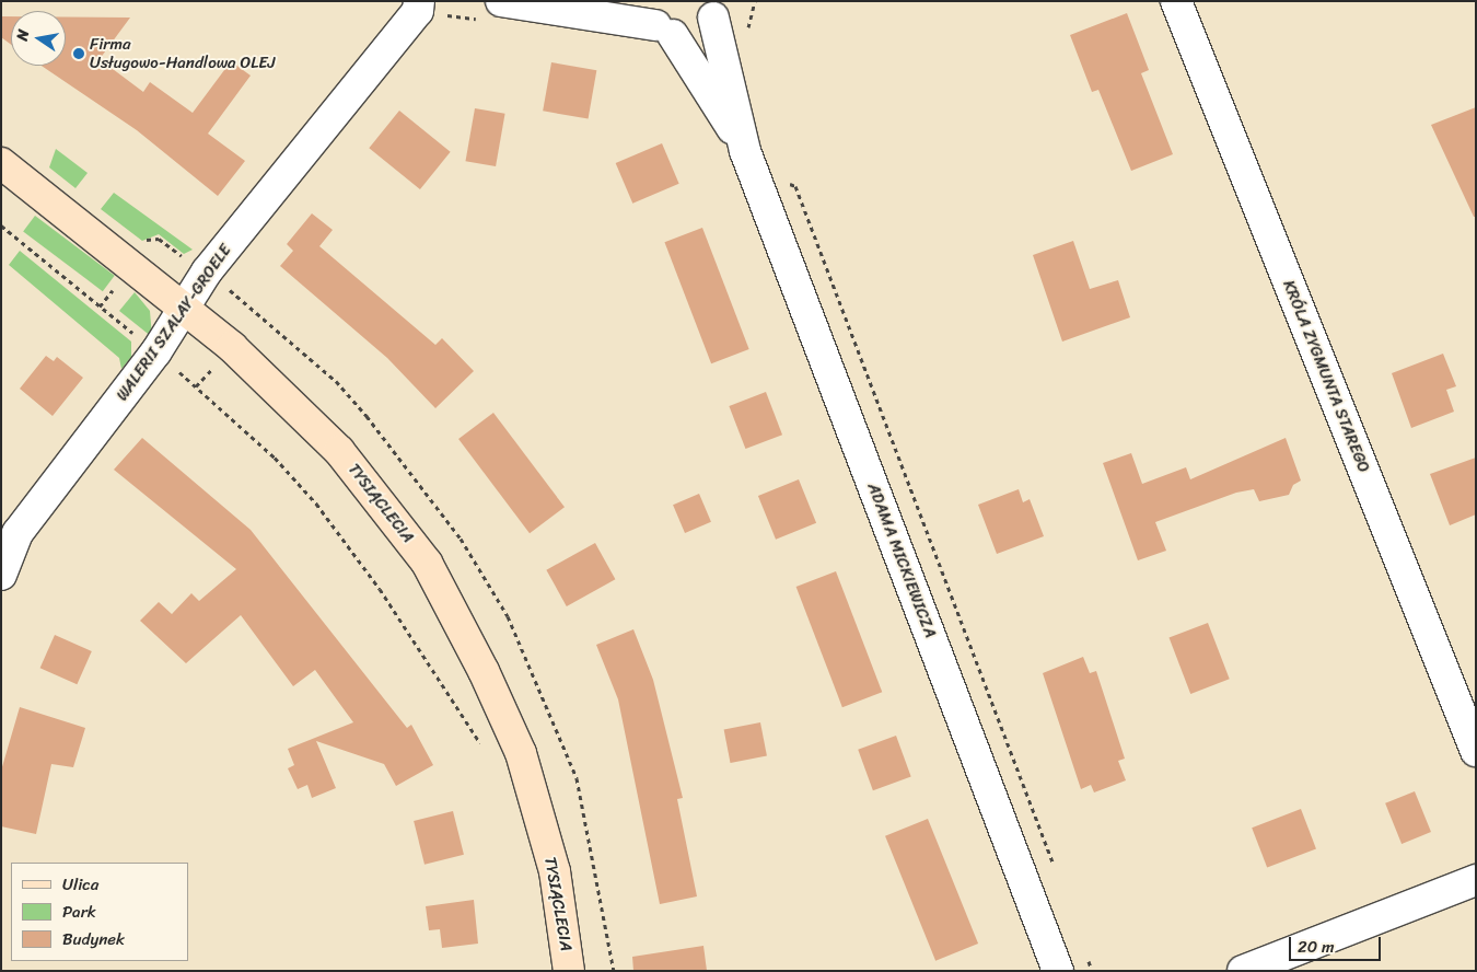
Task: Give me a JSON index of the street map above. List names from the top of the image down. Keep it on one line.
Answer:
{"streets":{"street":["WALERII SZALAY-GROELE","KRÓLA ZYGMUNTA STAREGO","TYSIĄCLECIA","ADAMA MICKIEWICZA"]},"crossings":[["WALERII SZALAY-GROELE","TYSIĄCLECIA"]],"places":["Firma Usługowo-Handlowa OLEJ"],"legend":["Ulica","Park","Budynek"],"scale_bar":"20 m","north":"left"}
